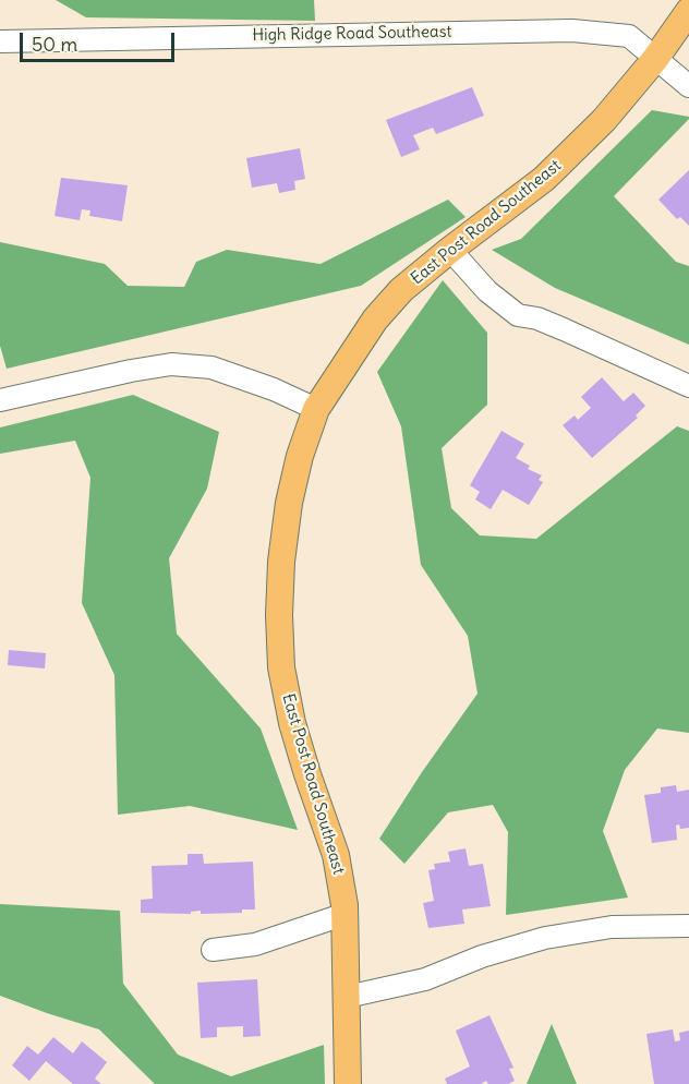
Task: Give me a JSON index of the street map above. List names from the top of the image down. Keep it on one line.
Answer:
{"streets":{"main road":["East Post Road Southeast"],"street":["High Ridge Road Southeast"]},"crossings":[["High Ridge Road Southeast","East Post Road Southeast"]],"scale_bar":"50 m"}
